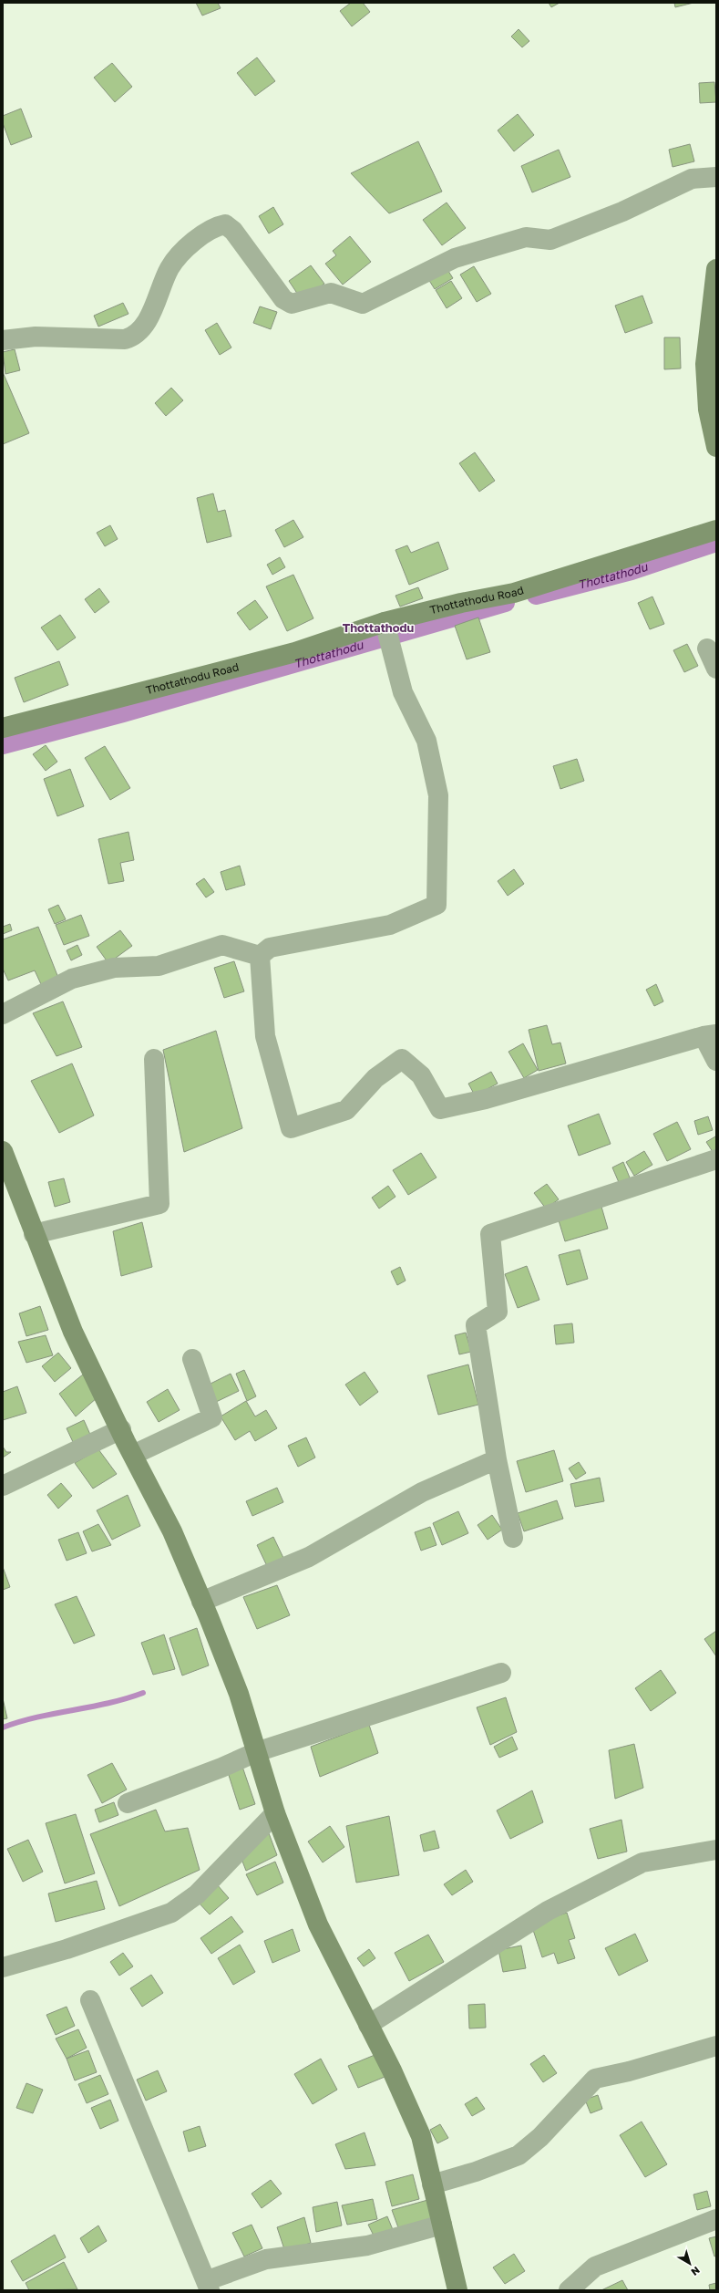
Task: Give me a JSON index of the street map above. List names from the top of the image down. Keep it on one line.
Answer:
{"streets":{"main road":["Thottathodu Road"]},"districts":["Thottathodu"],"water":["Thottathodu"],"north":"bottom right"}
